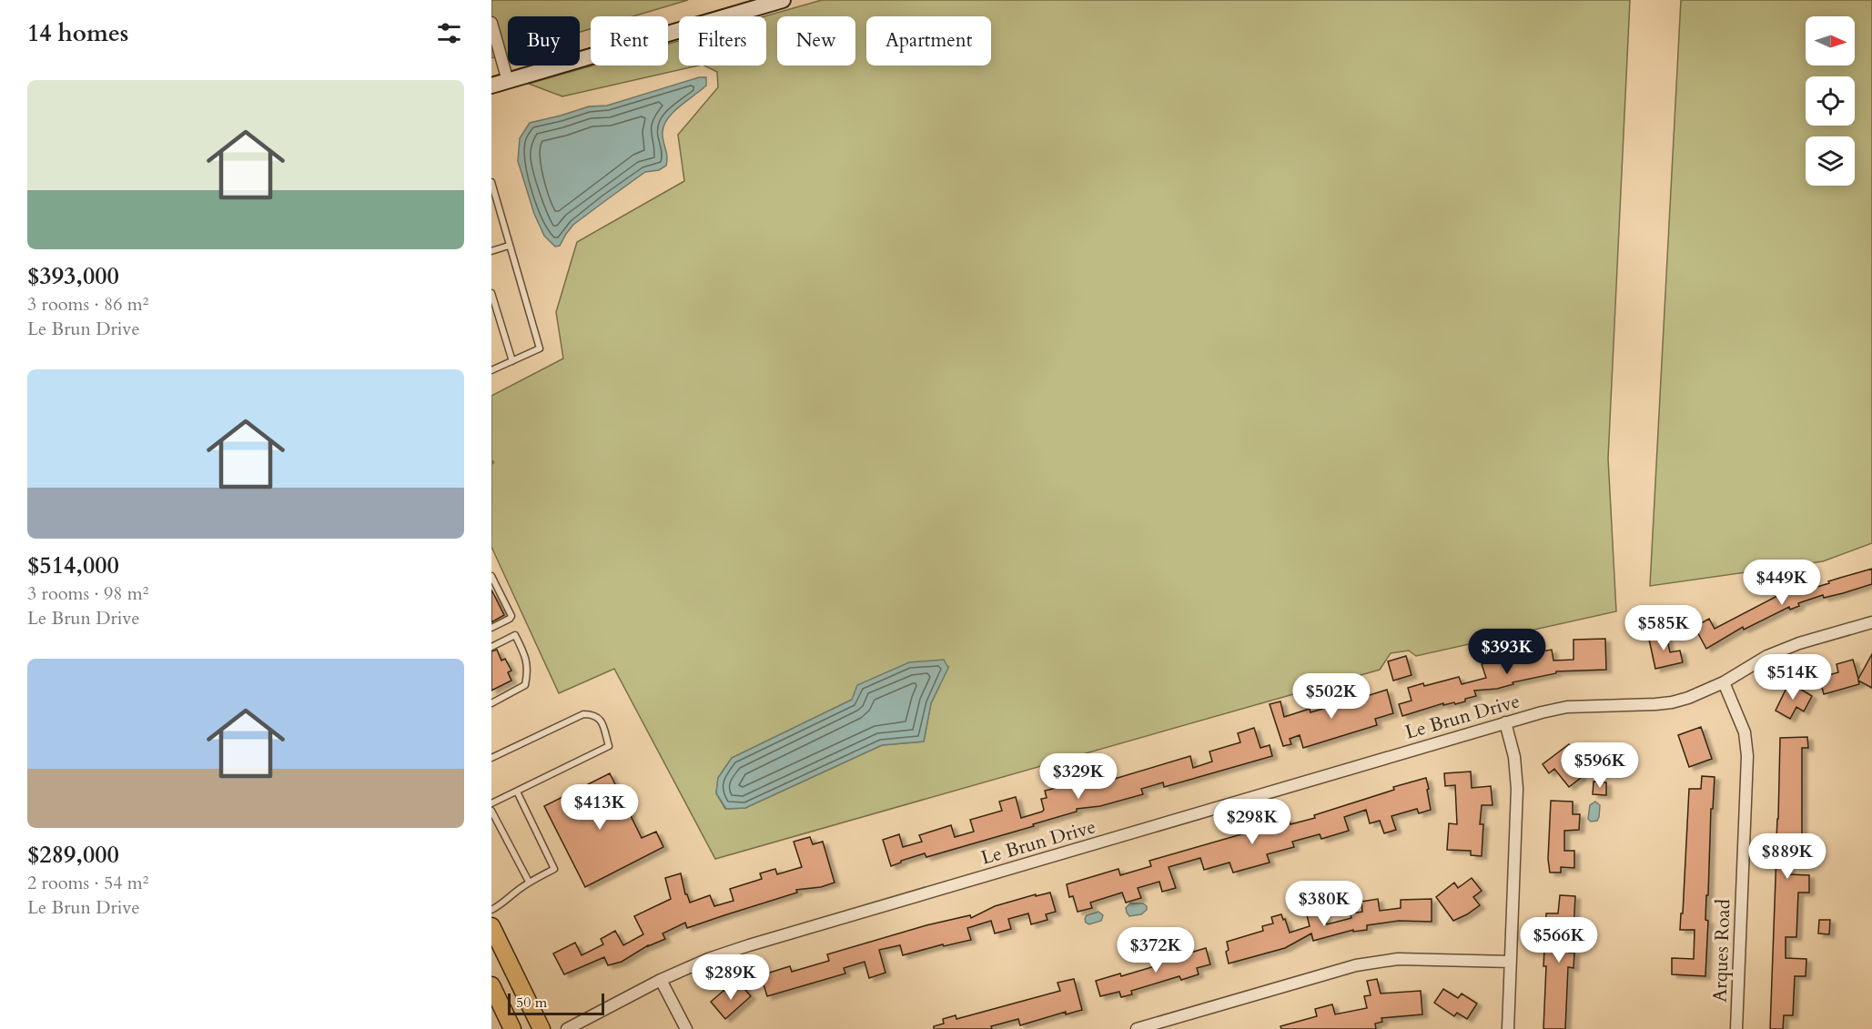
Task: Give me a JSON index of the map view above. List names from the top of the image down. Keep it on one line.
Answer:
{"streets":{"street":["Le Brun Drive","Arques Road"]},"crossings":[["Le Brun Drive","Arques Road"]],"scale_bar":"50 m","north":"right","page":{"heading":"14 homes","chip":["Buy","Rent","Filters","New","Apartment"],"list":[{"name":"$393,000","note":"3 rooms · 86 m² · Le Brun Drive"},{"name":"$514,000","note":"3 rooms · 98 m² · Le Brun Drive"},{"name":"$289,000","note":"2 rooms · 54 m² · Le Brun Drive"}],"price":["$449K","$585K","$393K","$514K","$502K","$596K","$329K","$413K","$298K","$889K","$380K","$566K","$372K","$289K"],"scale":"50 m"}}
